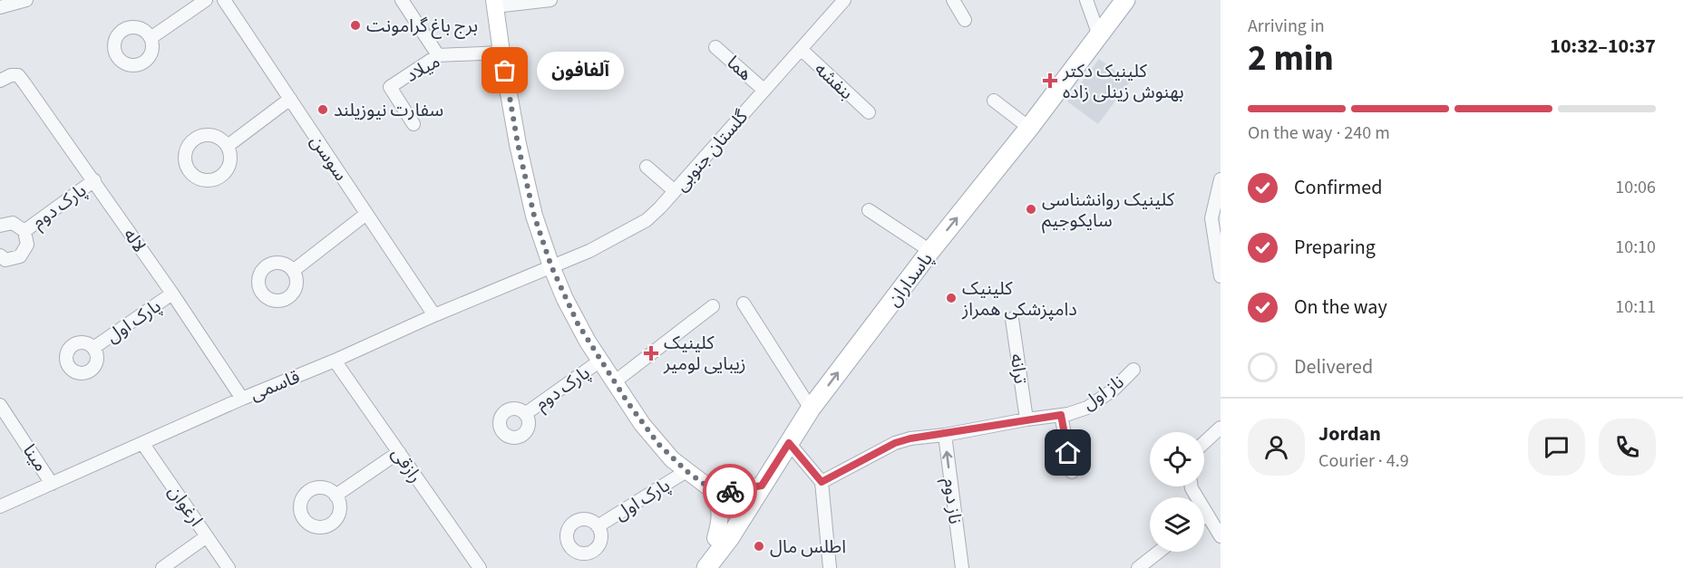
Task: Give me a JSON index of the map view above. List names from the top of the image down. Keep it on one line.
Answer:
{"streets":{"main road":["پاسداران"],"street":["میلاد","هما","بنفشه","گلستان جنوبی","سوسن","پارک دوم","لاله","پارک اول","ترانه","قاسمی","ناز اول","مینا","رازقی","ناز دوم","ارغوان"]},"crossings":[["هما","گلستان جنوبی"],["بنفشه","گلستان جنوبی"],["گلستان جنوبی","قاسمی"],["سوسن","قاسمی"],["پارک دوم","لاله"],["لاله","پارک اول"],["لاله","قاسمی"],["ترانه","ناز اول"],["قاسمی","مینا"],["قاسمی","رازقی"],["قاسمی","ارغوان"],["ناز اول","ناز دوم"]],"one_way":["پاسداران","ناز دوم"],"places":{"other":["برج باغ گرامونت","آلفافون","سفارت نیوزیلند","کلینیک روانشناسی سایکوجیم","کلینیک دامپزشکی همراز","اطلس مال"],"health":["کلینیک دکتر بهنوش زینلی زاده","کلینیک زیبایی لومیر"]},"page":{"heading":["2 min","Arriving in","10:32–10:37"],"panel":["Jordan","Courier · 4.9"],"bubble":"آلفافون","bar":"On the way · 240 m","list":[["Confirmed","10:06"],["Preparing","10:10"],["On the way","10:11"],"Delivered"]}}
